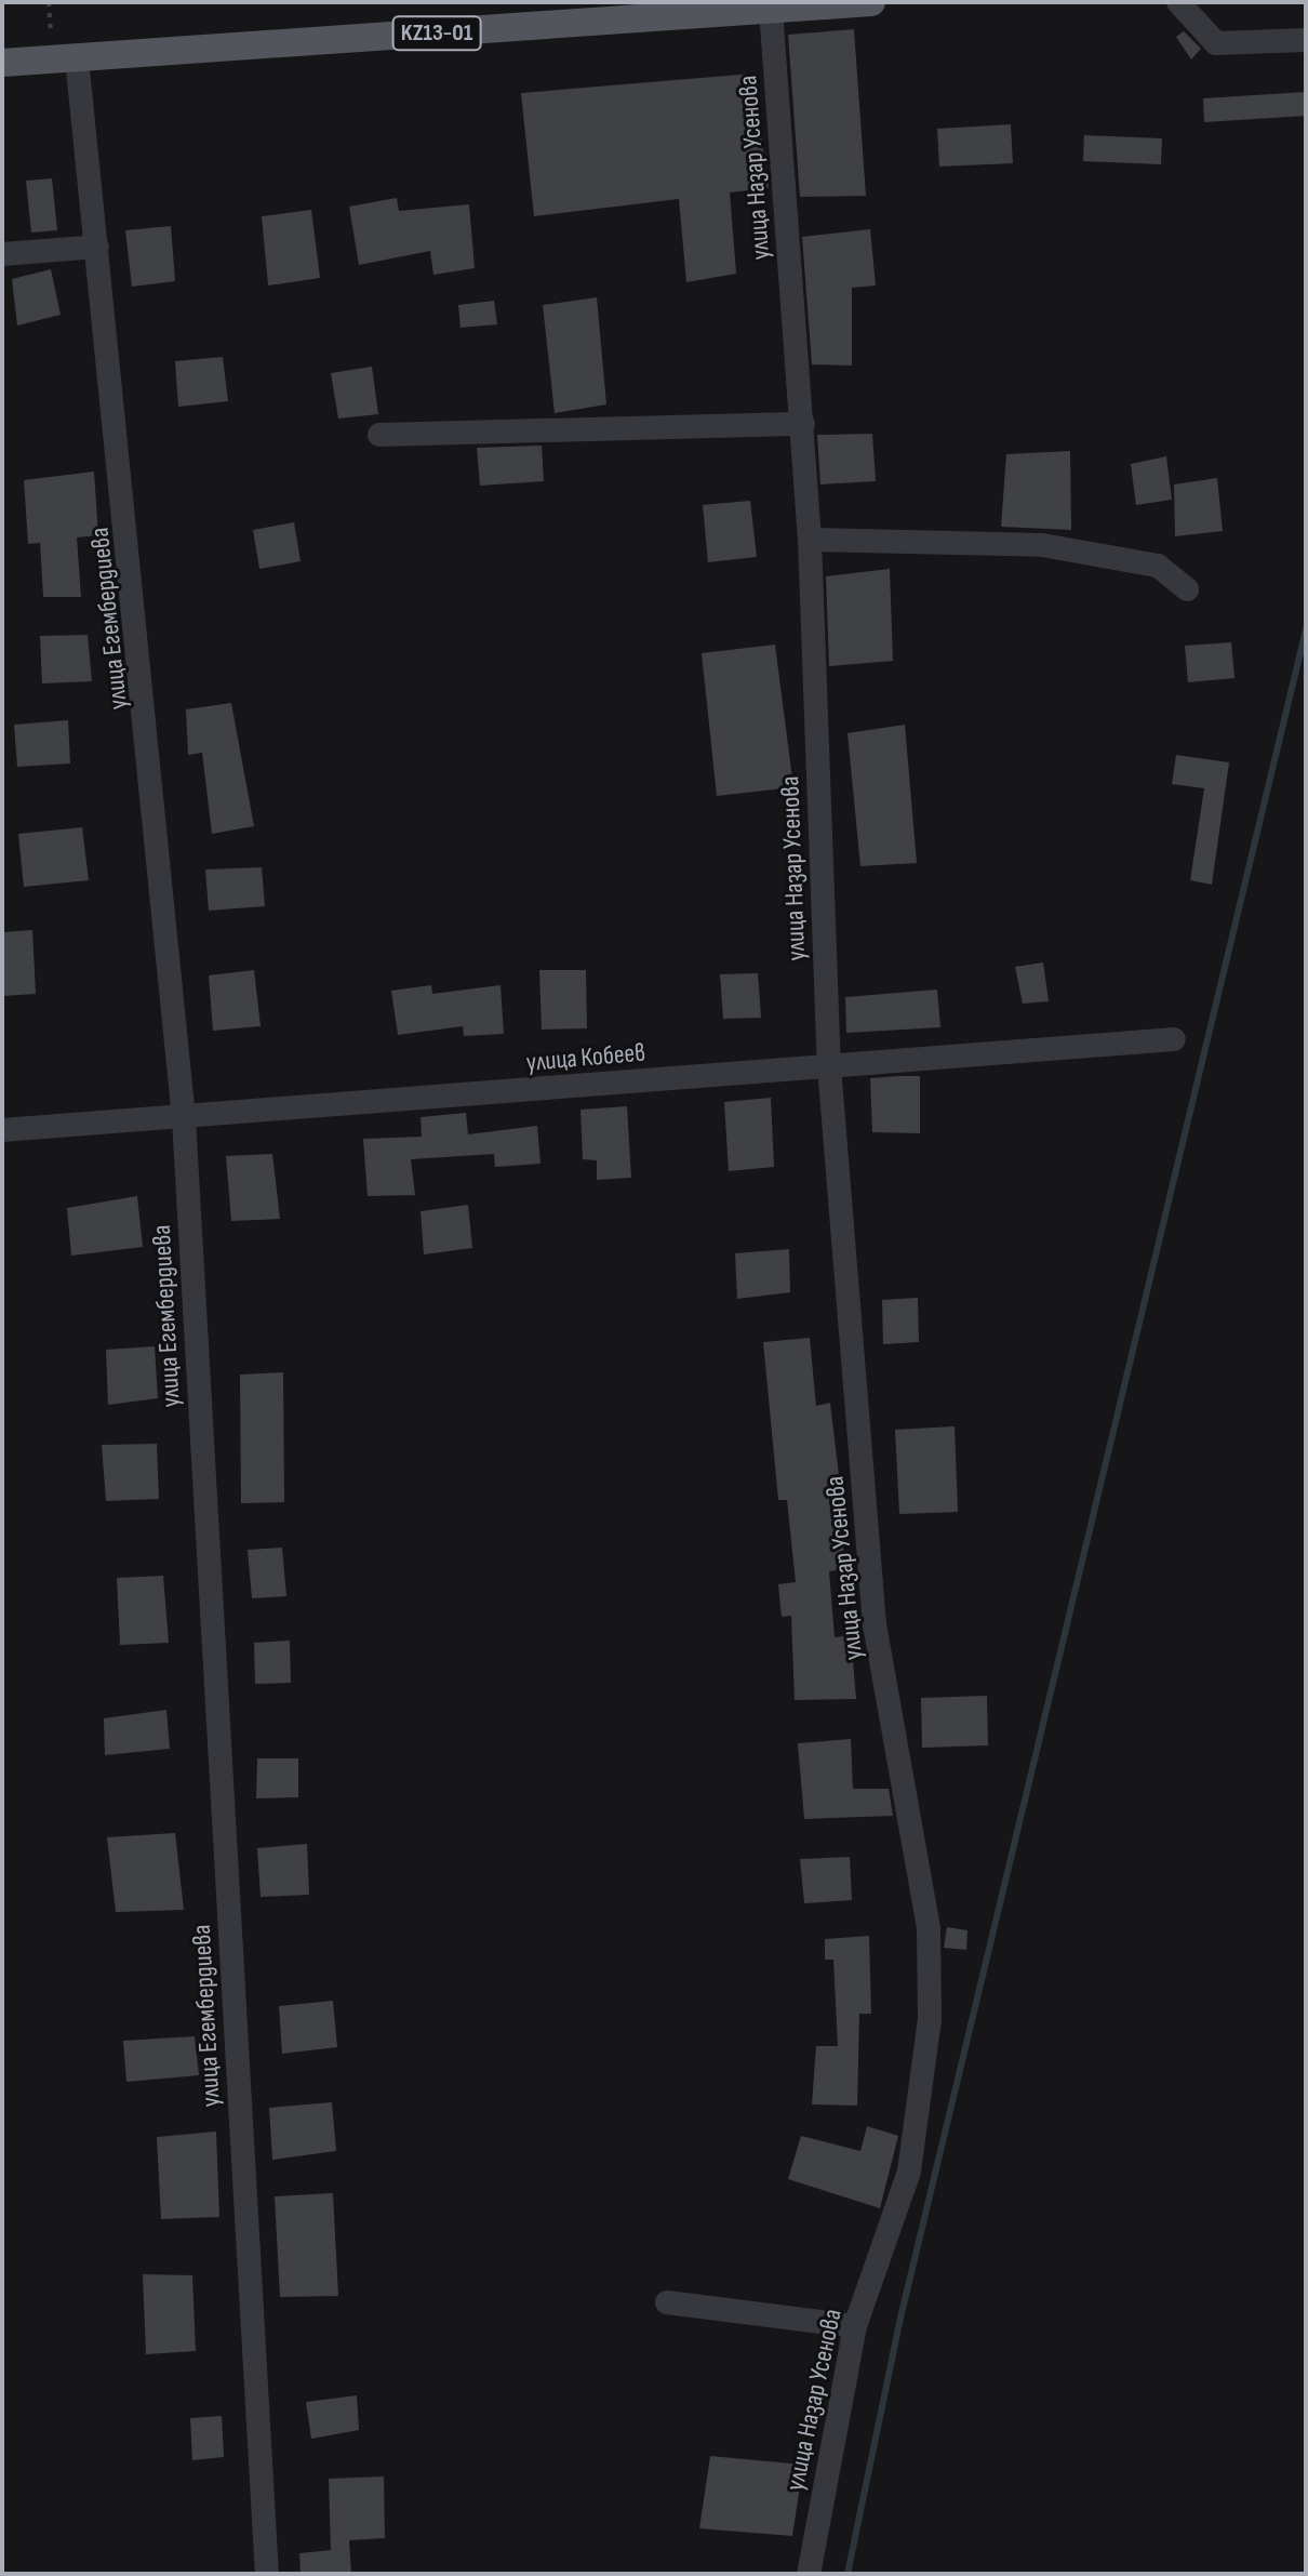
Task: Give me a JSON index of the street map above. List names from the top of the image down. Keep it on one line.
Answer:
{"streets":{"main road":["KZ13-01"],"street":["улица Назар Усенова","улица Егембердиева","улица Кобеев"]},"crossings":[["KZ13-01","улица Назар Усенова"],["KZ13-01","улица Егембердиева"],["улица Назар Усенова","улица Кобеев"],["улица Егембердиева","улица Кобеев"]]}
